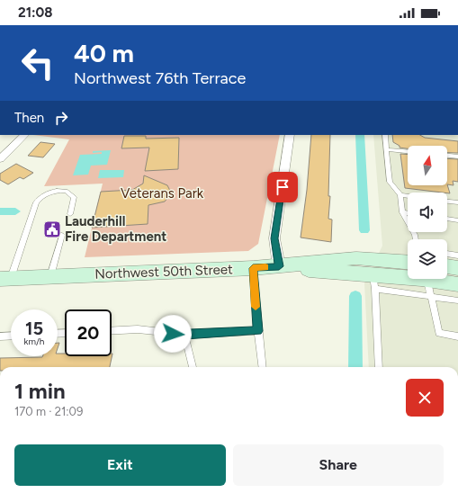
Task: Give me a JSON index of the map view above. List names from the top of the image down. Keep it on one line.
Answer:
{"streets":{"street":["Northwest 50th Street"]},"parks":["Veterans Park"],"places":{"public building":["Lauderhill Fire Department"]},"north":"top","page":{"status":"21:08","turn":["40 m","Northwest 76th Terrace"],"then":"Then","speed":"15 km/h","limit":"20","heading":["1 min","170 m · 21:09"],"buttons":["Exit","Share"]}}
